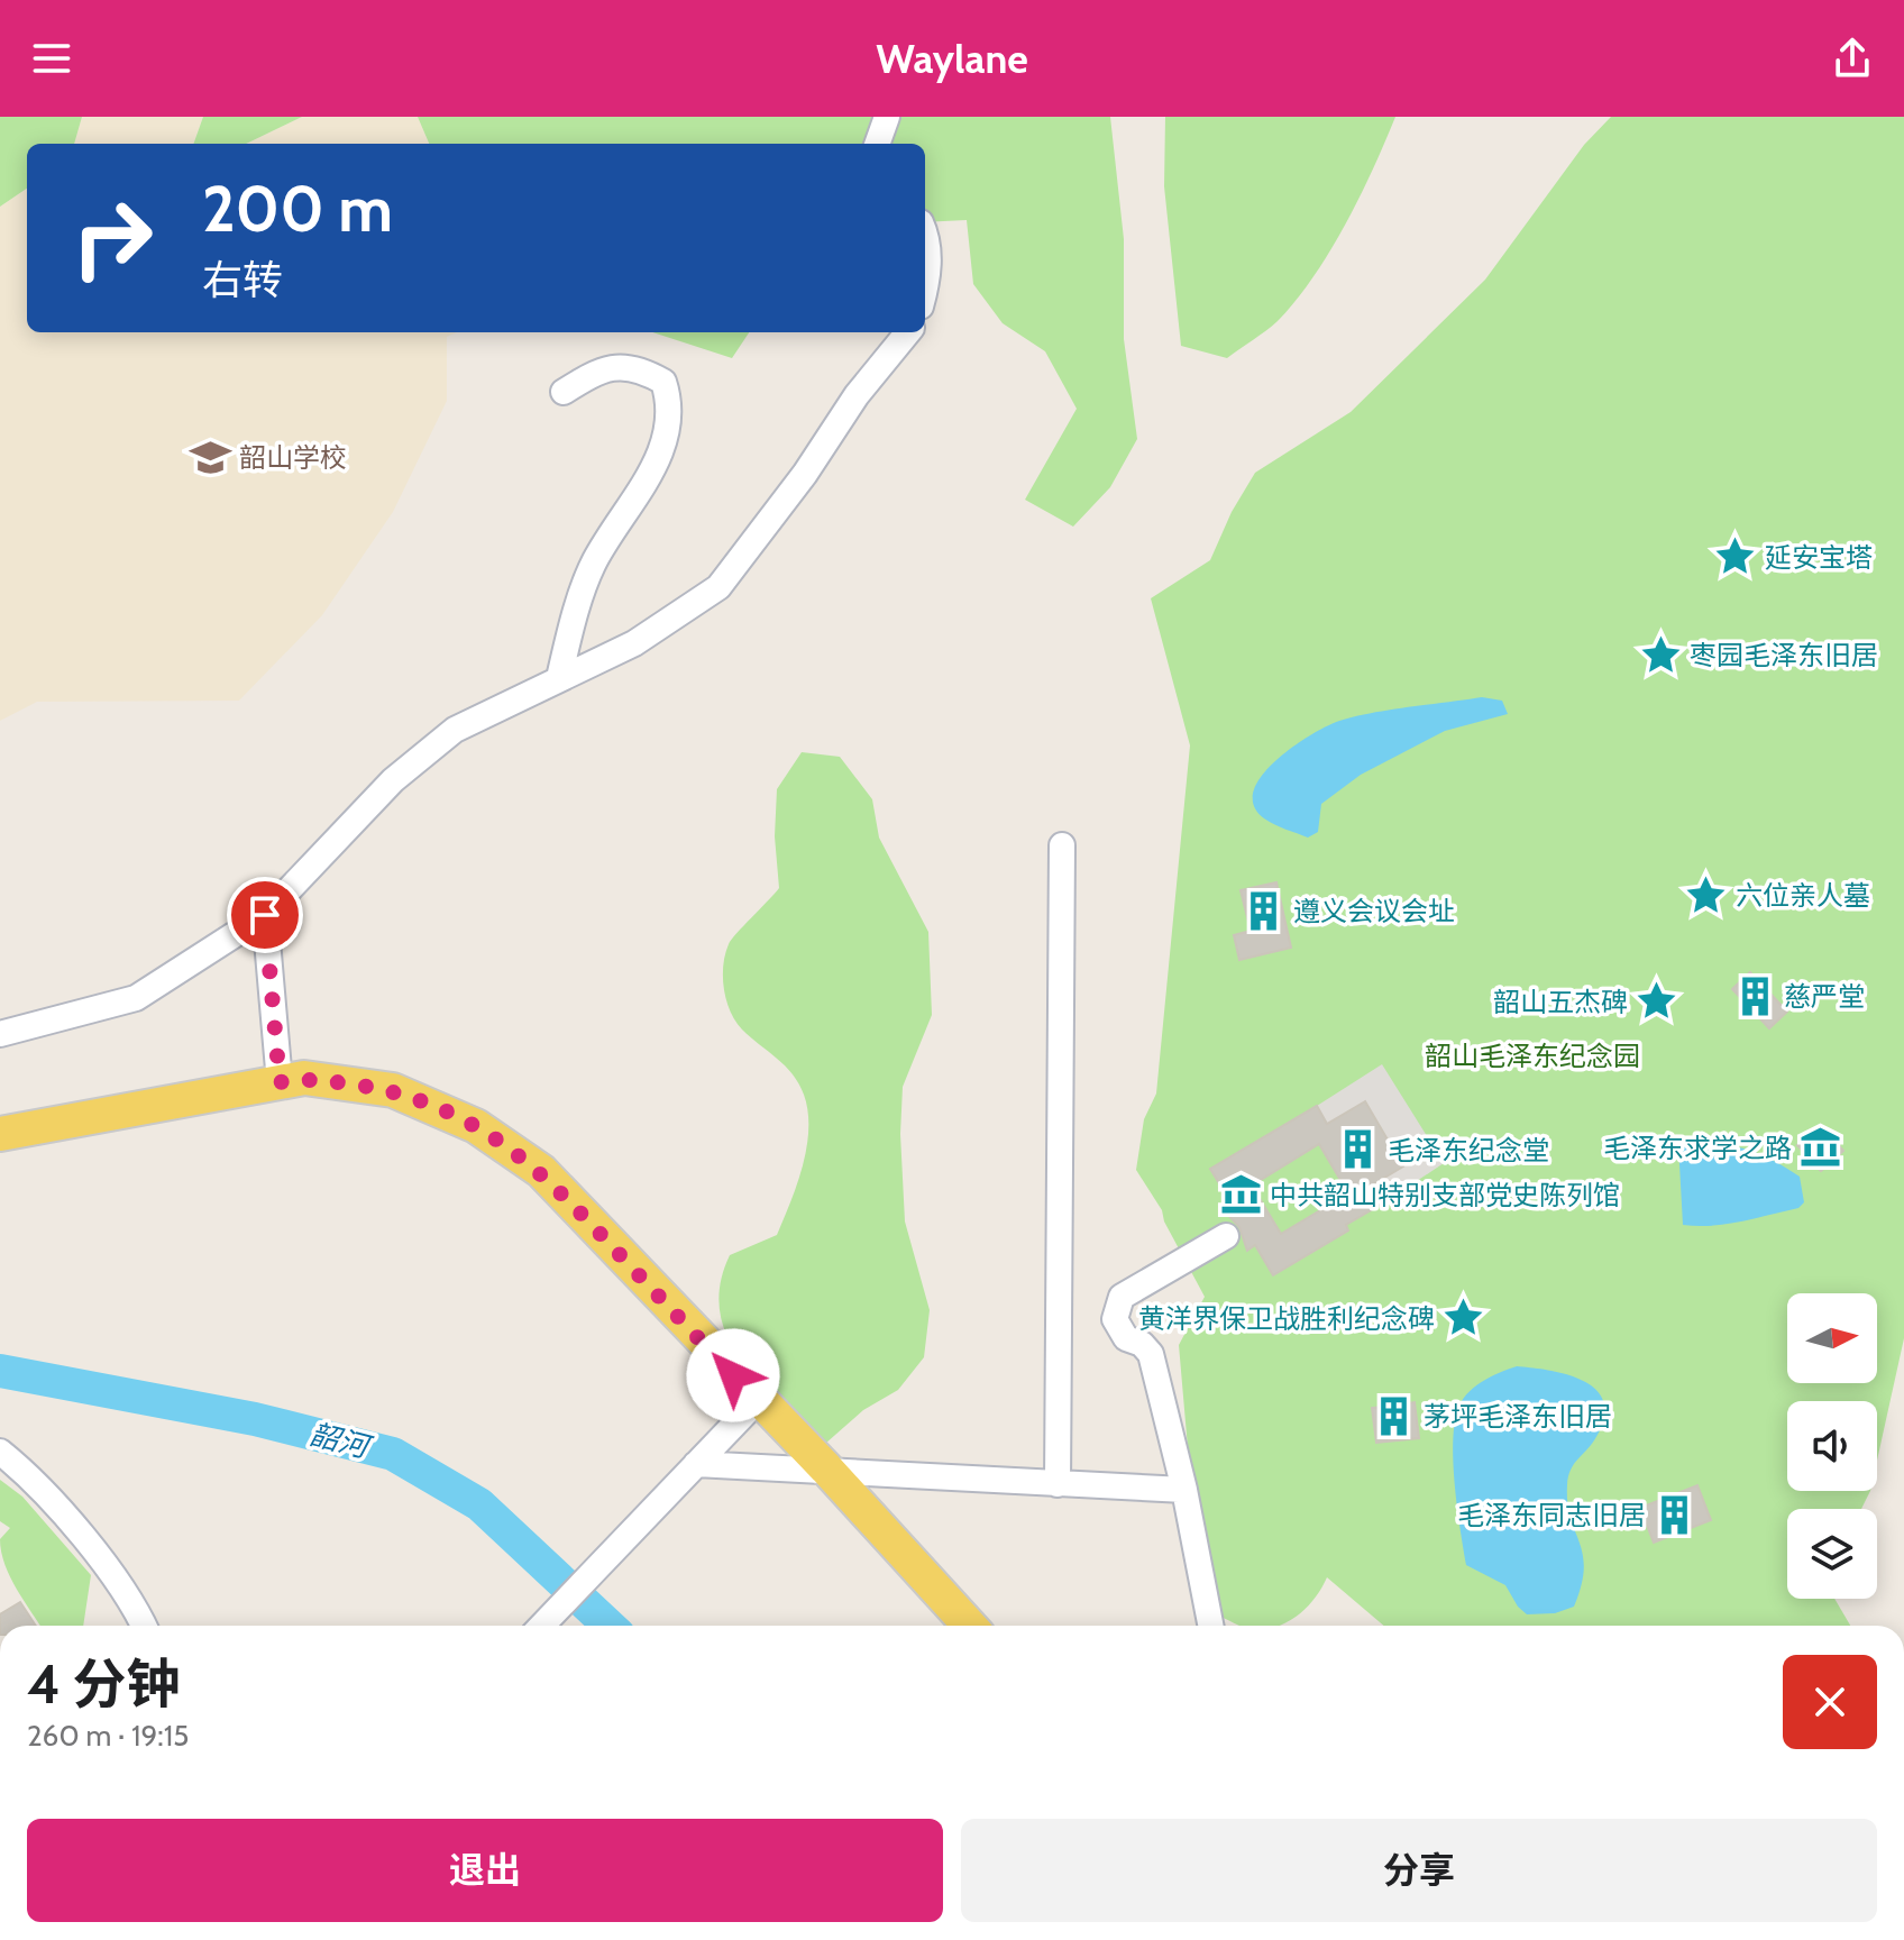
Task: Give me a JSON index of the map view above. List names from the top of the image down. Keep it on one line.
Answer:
{"water":["韶河"],"parks":["韶山毛泽东纪念园"],"places":{"school or university":["韶山学校"],"place":["延安宝塔","枣园毛泽东旧居","六位亲人墓","韶山五杰碑","黄洋界保卫战胜利纪念碑"],"building":["遵义会议会址","慈严堂","毛泽东纪念堂","茅坪毛泽东旧居","毛泽东同志旧居"],"museum":["毛泽东求学之路","中共韶山特别支部党史陈列馆"]},"north":"right","page":{"header":"Waylane","turn":["200 m","右转"],"heading":["4 分钟","260 m · 19:15"],"buttons":["退出","分享"]}}
